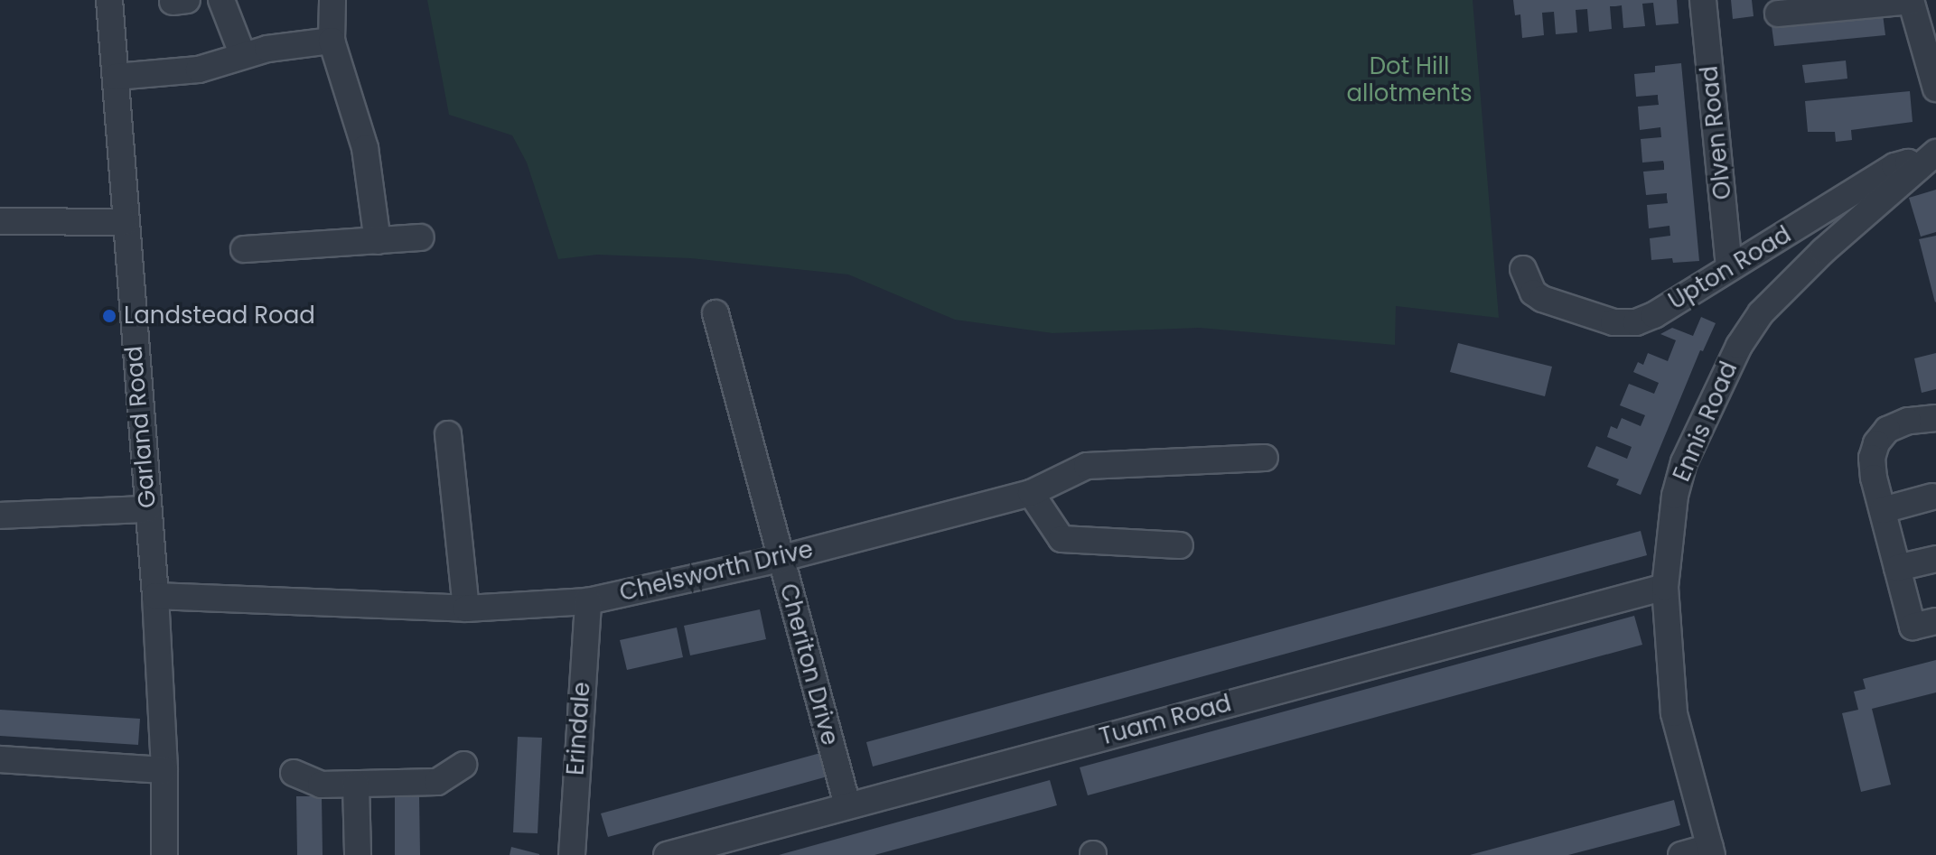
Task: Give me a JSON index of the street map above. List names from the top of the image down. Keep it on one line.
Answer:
{"streets":{"street":["Olven Road","Upton Road","Ennis Road","Garland Road","Chelsworth Drive","Cheriton Drive","Tuam Road","Erindale"]},"crossings":[["Olven Road","Upton Road"],["Upton Road","Ennis Road"],["Ennis Road","Tuam Road"],["Garland Road","Chelsworth Drive"],["Chelsworth Drive","Cheriton Drive"],["Chelsworth Drive","Erindale"],["Cheriton Drive","Tuam Road"]],"parks":["Dot Hill allotments"],"places":["Landstead Road"]}
